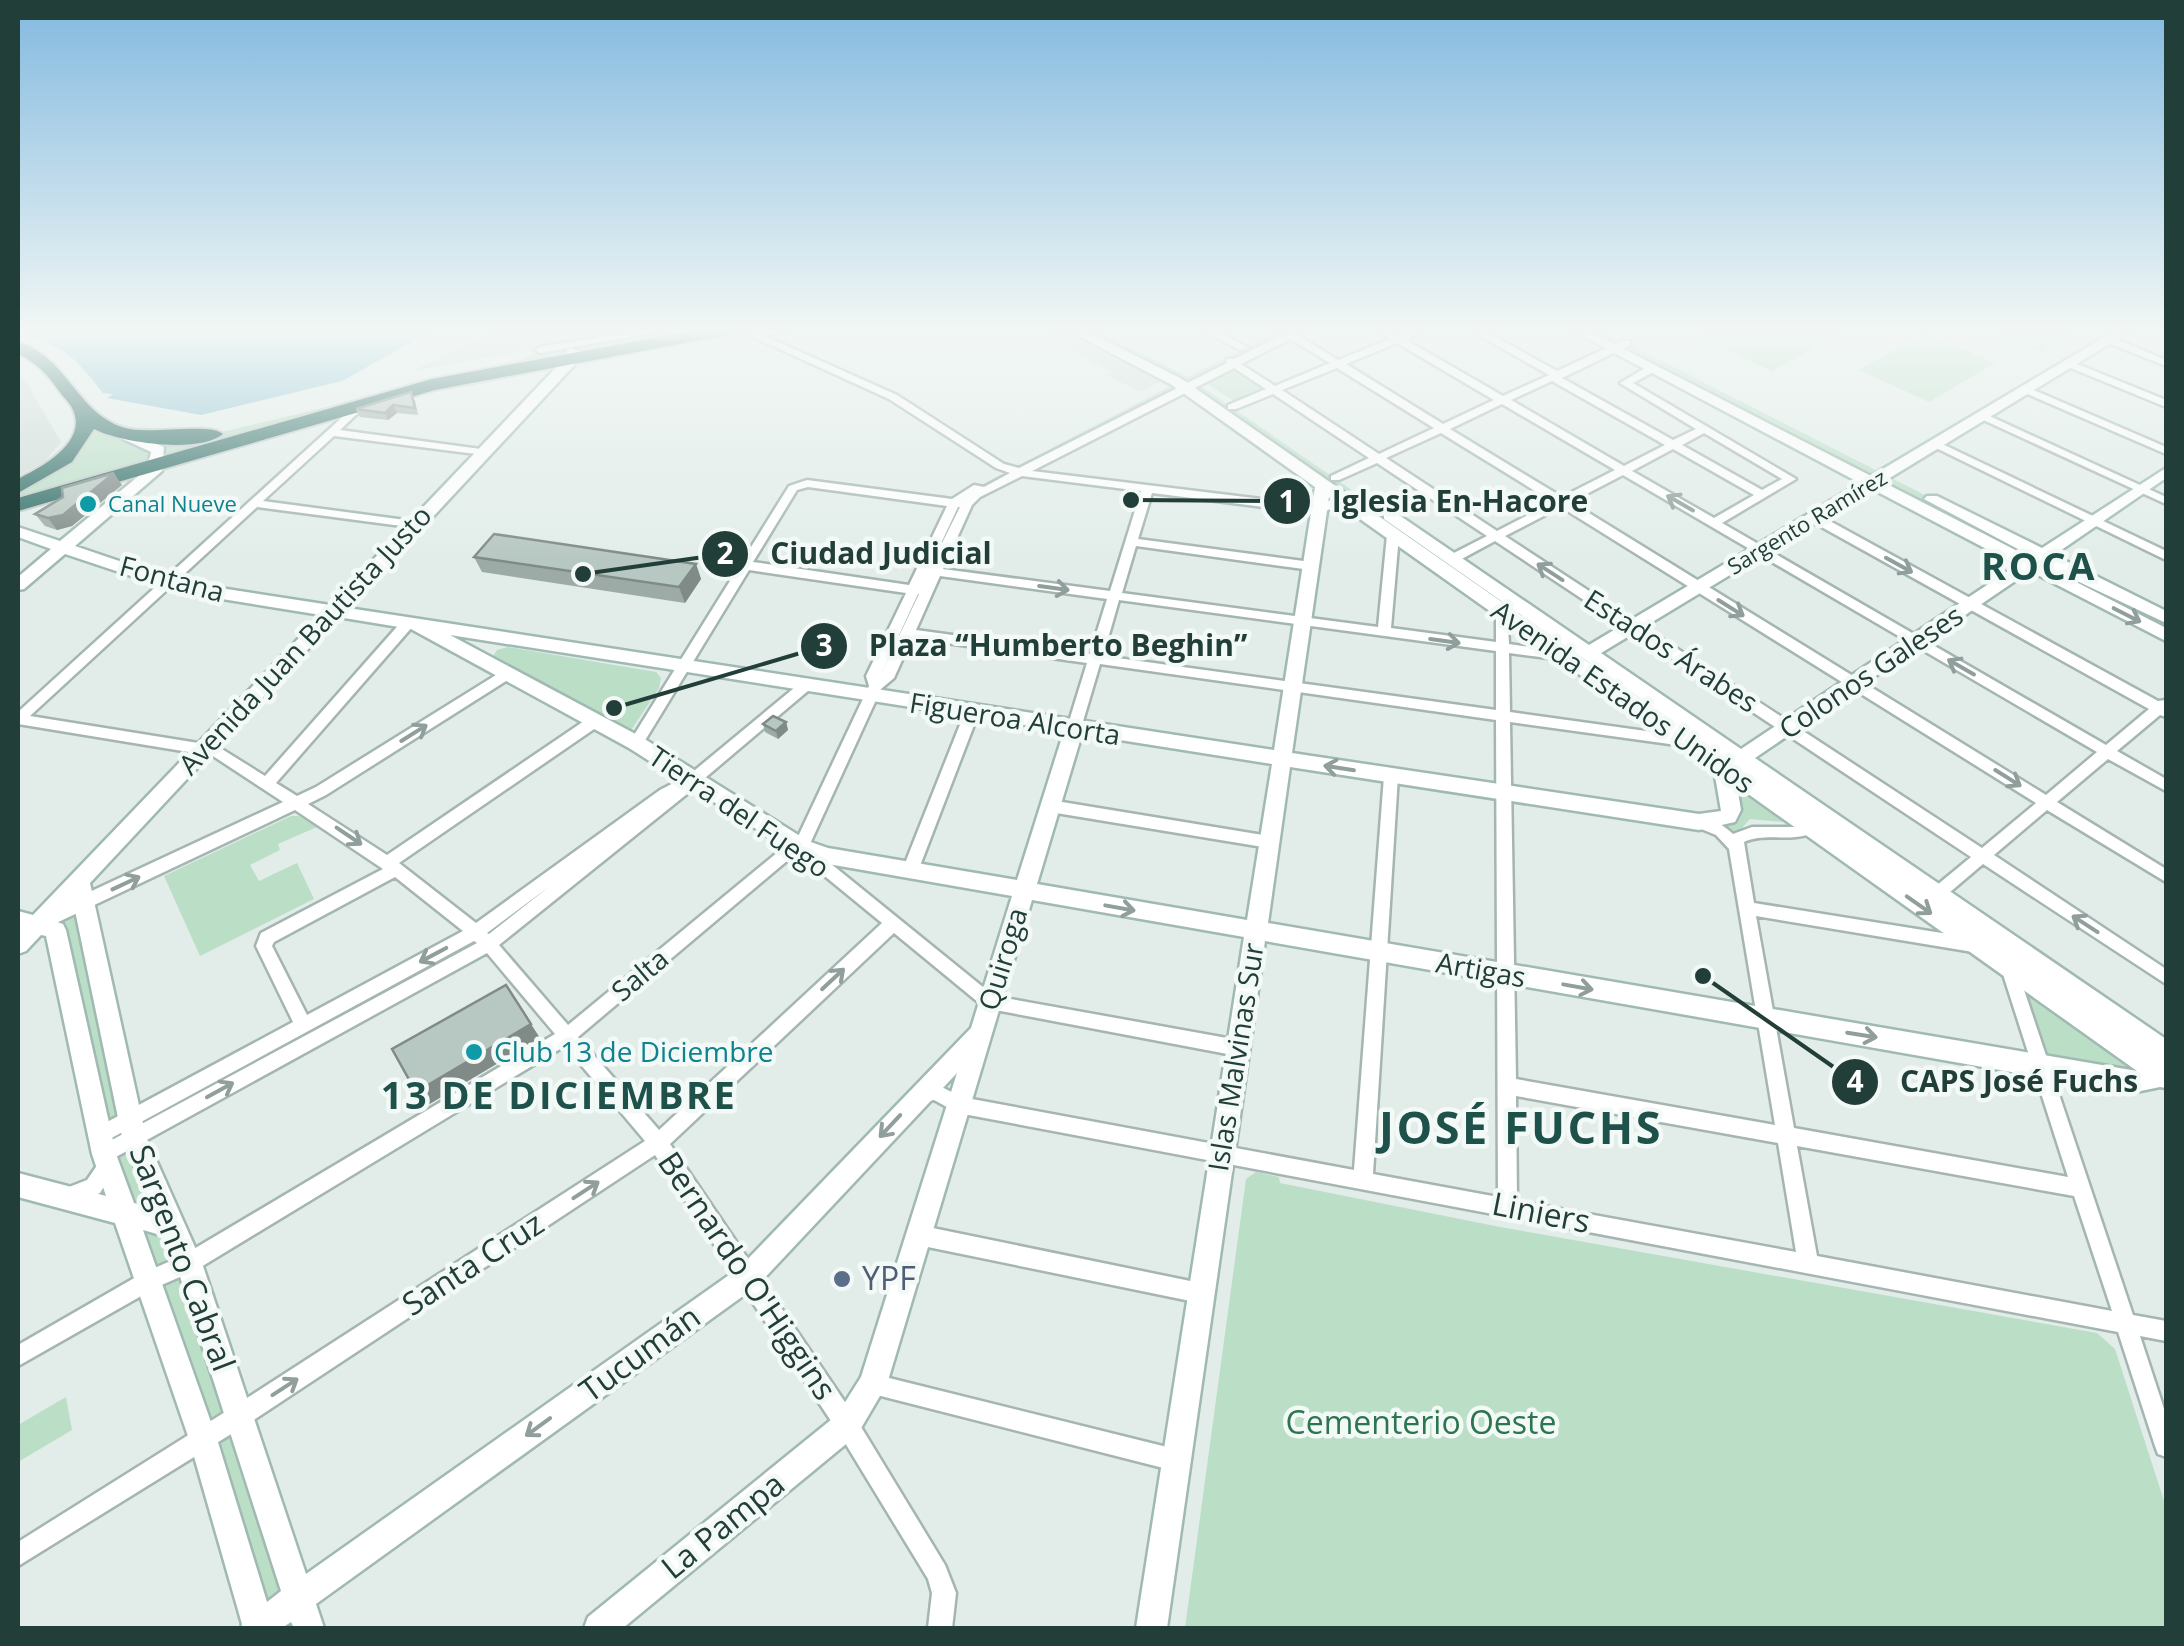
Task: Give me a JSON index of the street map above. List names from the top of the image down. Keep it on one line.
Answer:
{"streets":{"street":["Sargento Ramírez","Fontana","Avenida Juan Bautista Justo","Estados Árabes","Colonos Galeses","Avenida Estados Unidos","Figueroa Alcorta","Tierra del Fuego","Quiroga","Artigas","Salta","Islas Malvinas Sur","Liniers","Sargento Cabral","Santa Cruz","Bernardo O'Higgins","Tucumán","La Pampa"]},"crossings":[["Sargento Ramírez","Estados Árabes"],["Sargento Ramírez","Avenida Estados Unidos"],["Fontana","Avenida Juan Bautista Justo"],["Fontana","Figueroa Alcorta"],["Avenida Juan Bautista Justo","Figueroa Alcorta"],["Avenida Juan Bautista Justo","Sargento Cabral"],["Avenida Juan Bautista Justo","Bernardo O'Higgins"],["Estados Árabes","Colonos Galeses"],["Colonos Galeses","Avenida Estados Unidos"],["Avenida Estados Unidos","Artigas"],["Avenida Estados Unidos","Islas Malvinas Sur"],["Figueroa Alcorta","Tierra del Fuego"],["Figueroa Alcorta","Quiroga"],["Figueroa Alcorta","Islas Malvinas Sur"],["Tierra del Fuego","Quiroga"],["Tierra del Fuego","Artigas"],["Tierra del Fuego","Salta"],["Tierra del Fuego","Santa Cruz"],["Quiroga","Artigas"],["Quiroga","Liniers"],["Quiroga","Bernardo O'Higgins"],["Quiroga","Tucumán"],["Quiroga","La Pampa"],["Artigas","Salta"],["Artigas","Islas Malvinas Sur"],["Salta","Sargento Cabral"],["Salta","Bernardo O'Higgins"],["Islas Malvinas Sur","Liniers"],["Liniers","Tucumán"],["Sargento Cabral","Santa Cruz"],["Sargento Cabral","Tucumán"],["Santa Cruz","Bernardo O'Higgins"],["Bernardo O'Higgins","Tucumán"],["Bernardo O'Higgins","La Pampa"]],"one_way":["Santa Cruz","Tucumán"],"districts":["ROCA","13 DE DICIEMBRE","JOSÉ FUCHS"],"parks":["Cementerio Oeste"],"places":["Iglesia En-Hacore","Canal Nueve","Ciudad Judicial","Plaza “Humberto Beghin”","CAPS José Fuchs","Club 13 de Diciembre","YPF"]}
